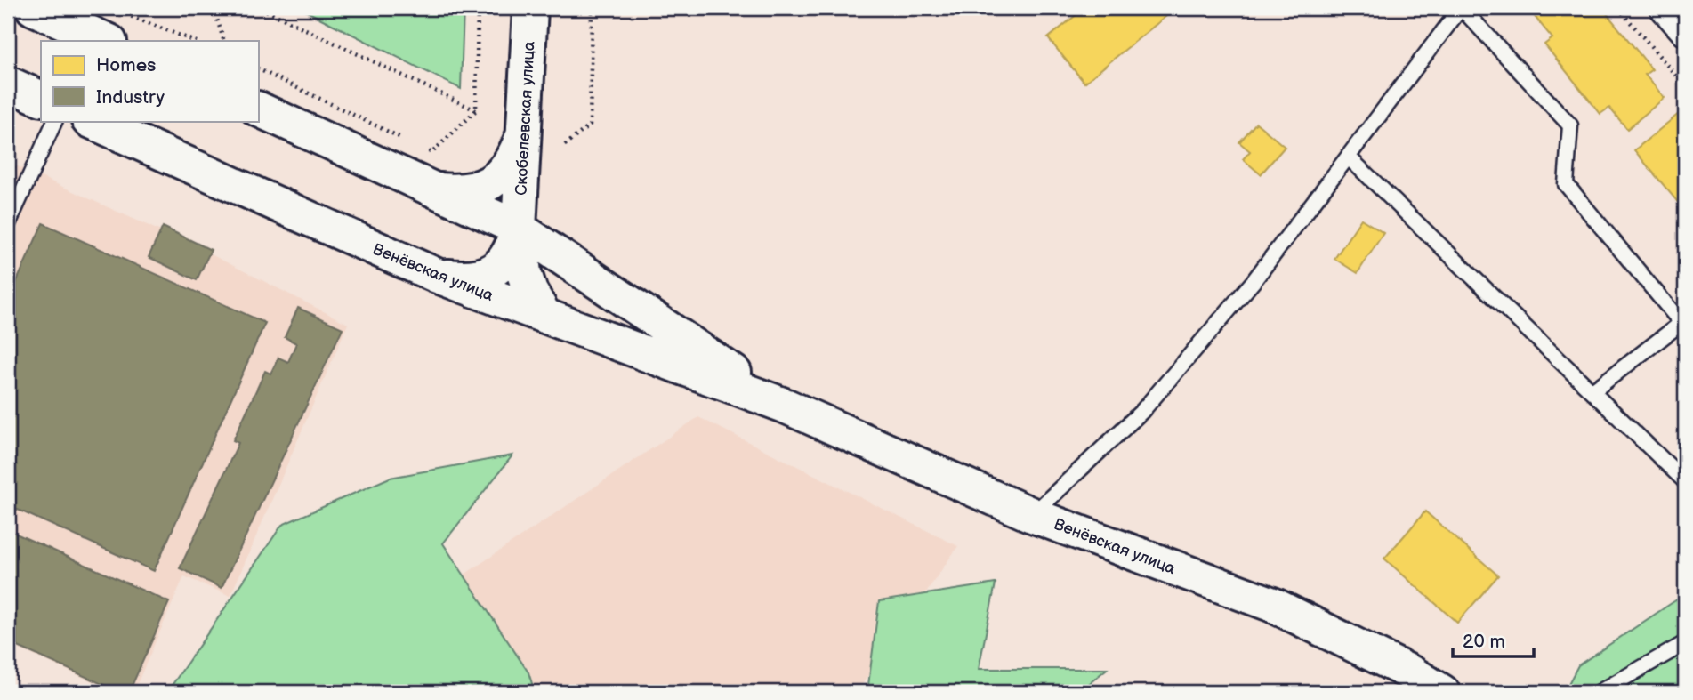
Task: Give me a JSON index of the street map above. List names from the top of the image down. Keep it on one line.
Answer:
{"streets":{"street":["Скобелевская улица","Венёвская улица"]},"crossings":[["Скобелевская улица","Венёвская улица"]],"legend":["Homes","Industry"],"scale_bar":"20 m"}
